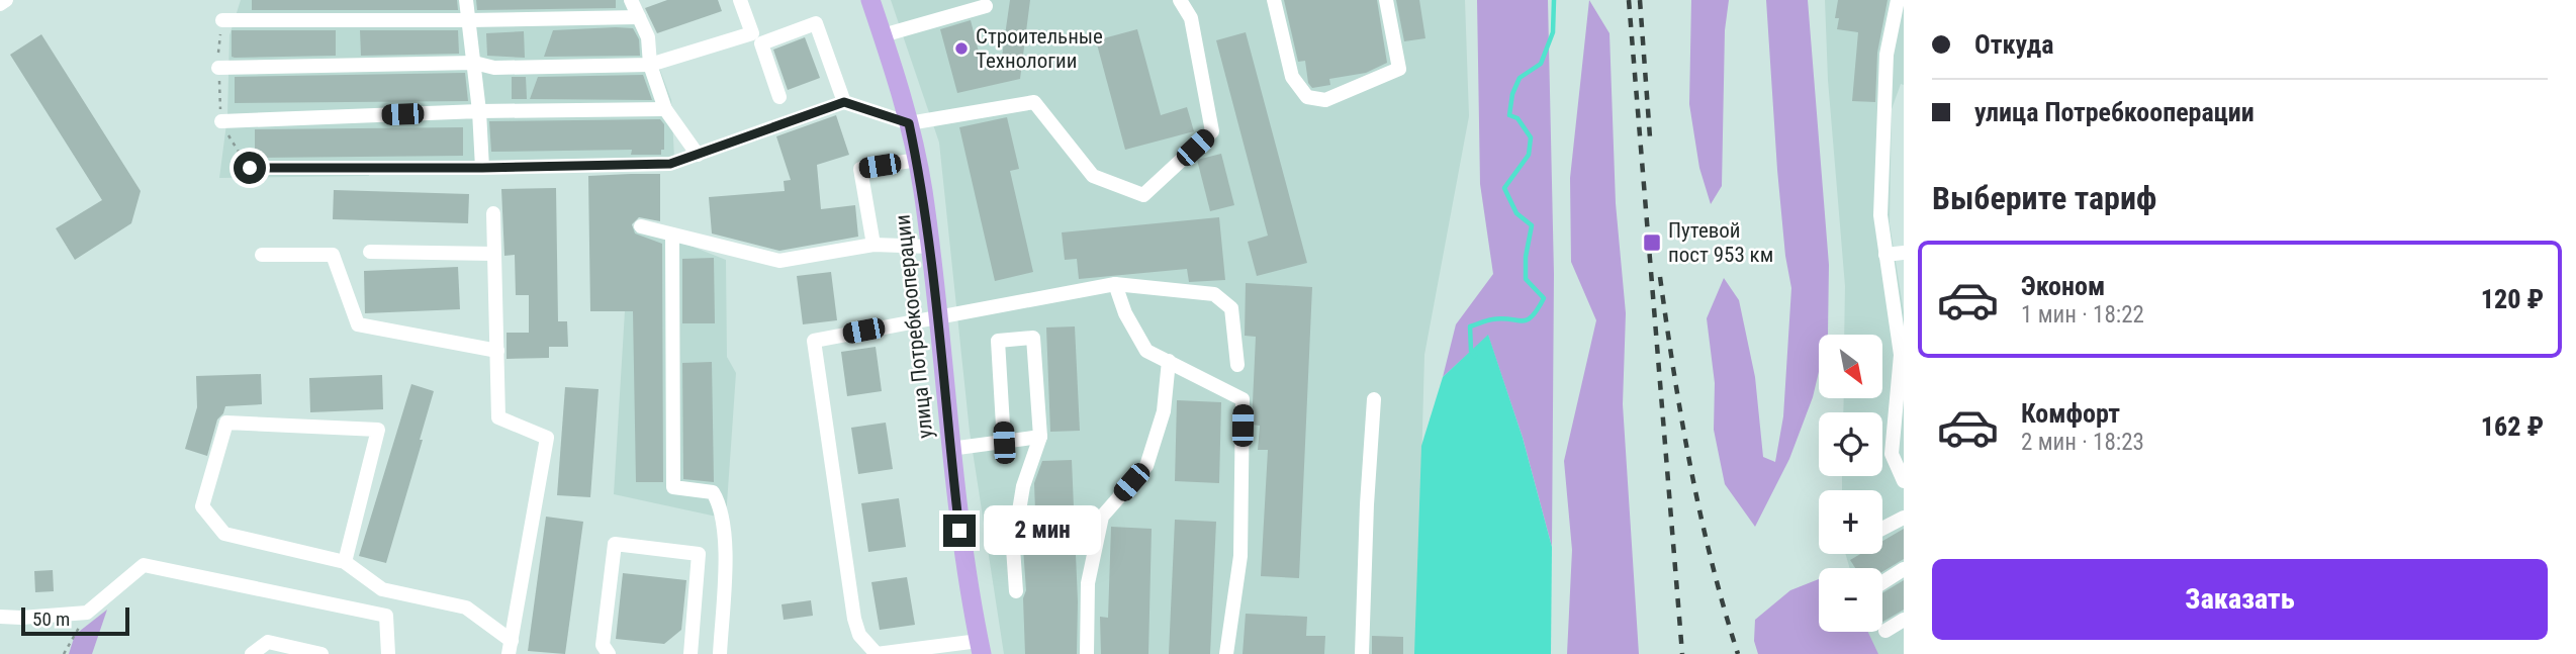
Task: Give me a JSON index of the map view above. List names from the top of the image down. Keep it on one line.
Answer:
{"streets":{"main road":["улица Потребкооперации"]},"places":{"other":["Строительные Технологии"],"transit":["Путевой пост 953 км"]},"scale_bar":"50 m","north":"bottom right","page":{"banner":["Откуда","улица Потребкооперации"],"heading":"Выберите тариф","list":[{"name":"Эконом","note":"1 мин · 18:22","value":"120 ₽"},{"name":"Комфорт","note":"2 мин · 18:23","value":"162 ₽"}],"map_buttons":["+","−"],"bubble":"2 мин","buttons":"Заказать","scale":"50 m"}}
